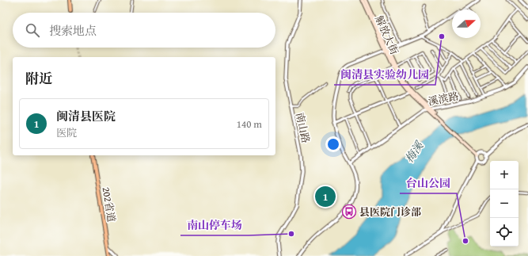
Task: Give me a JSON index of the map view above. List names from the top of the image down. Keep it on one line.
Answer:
{"streets":{"main road":["解放大街","202省道"],"street":["溪滨路","南山路"]},"crossings":[["解放大街","溪滨路"]],"water":["梅溪"],"places":{"other":["闽清县实验幼儿园","南山停车场","台山公园"],"bus stop":["县医院门诊部"]},"north":"right","page":{"search":"搜索地点","heading":"附近","list":[{"mark":"1","name":"闽清县医院","note":"医院","value":"140 m"}],"map_buttons":["+","−"],"pins":"1"}}
